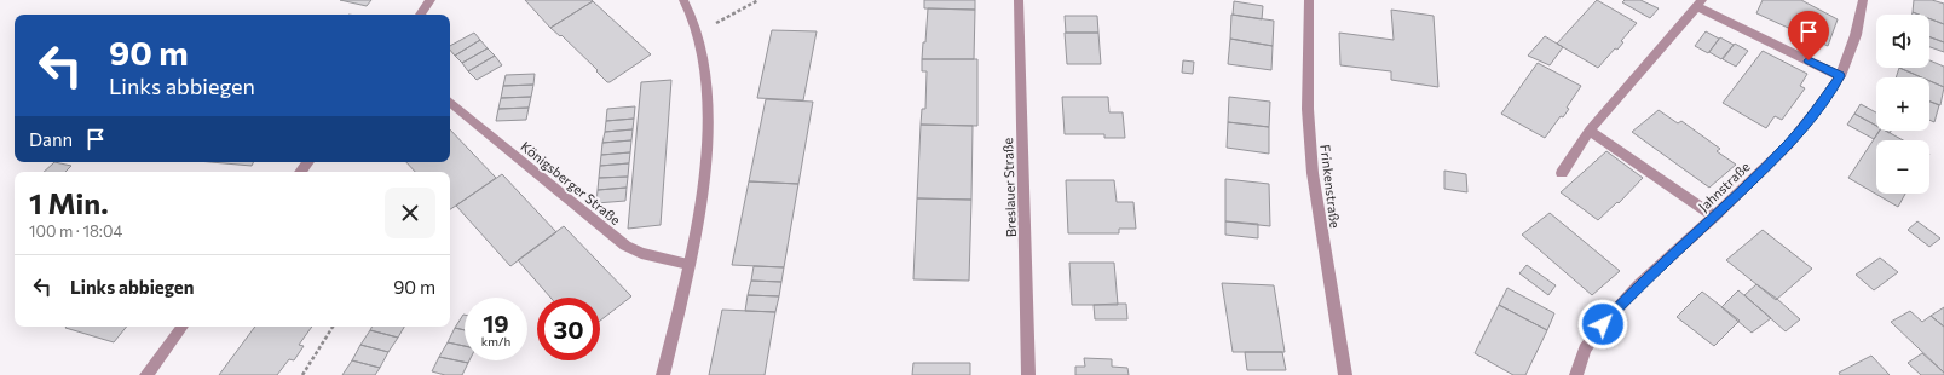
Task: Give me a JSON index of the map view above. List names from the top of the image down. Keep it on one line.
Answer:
{"streets":{"street":["Königsberger Straße","Frinkenstraße","Jahnstraße","Breslauer Straße"]},"page":{"map_buttons":["+","−"],"turn":["90 m","Links abbiegen"],"then":"Dann","heading":["1 Min.","100 m · 18:04"],"list":[{"name":"Links abbiegen","value":"90 m"}],"speed":"19 km/h","limit":"30"}}
